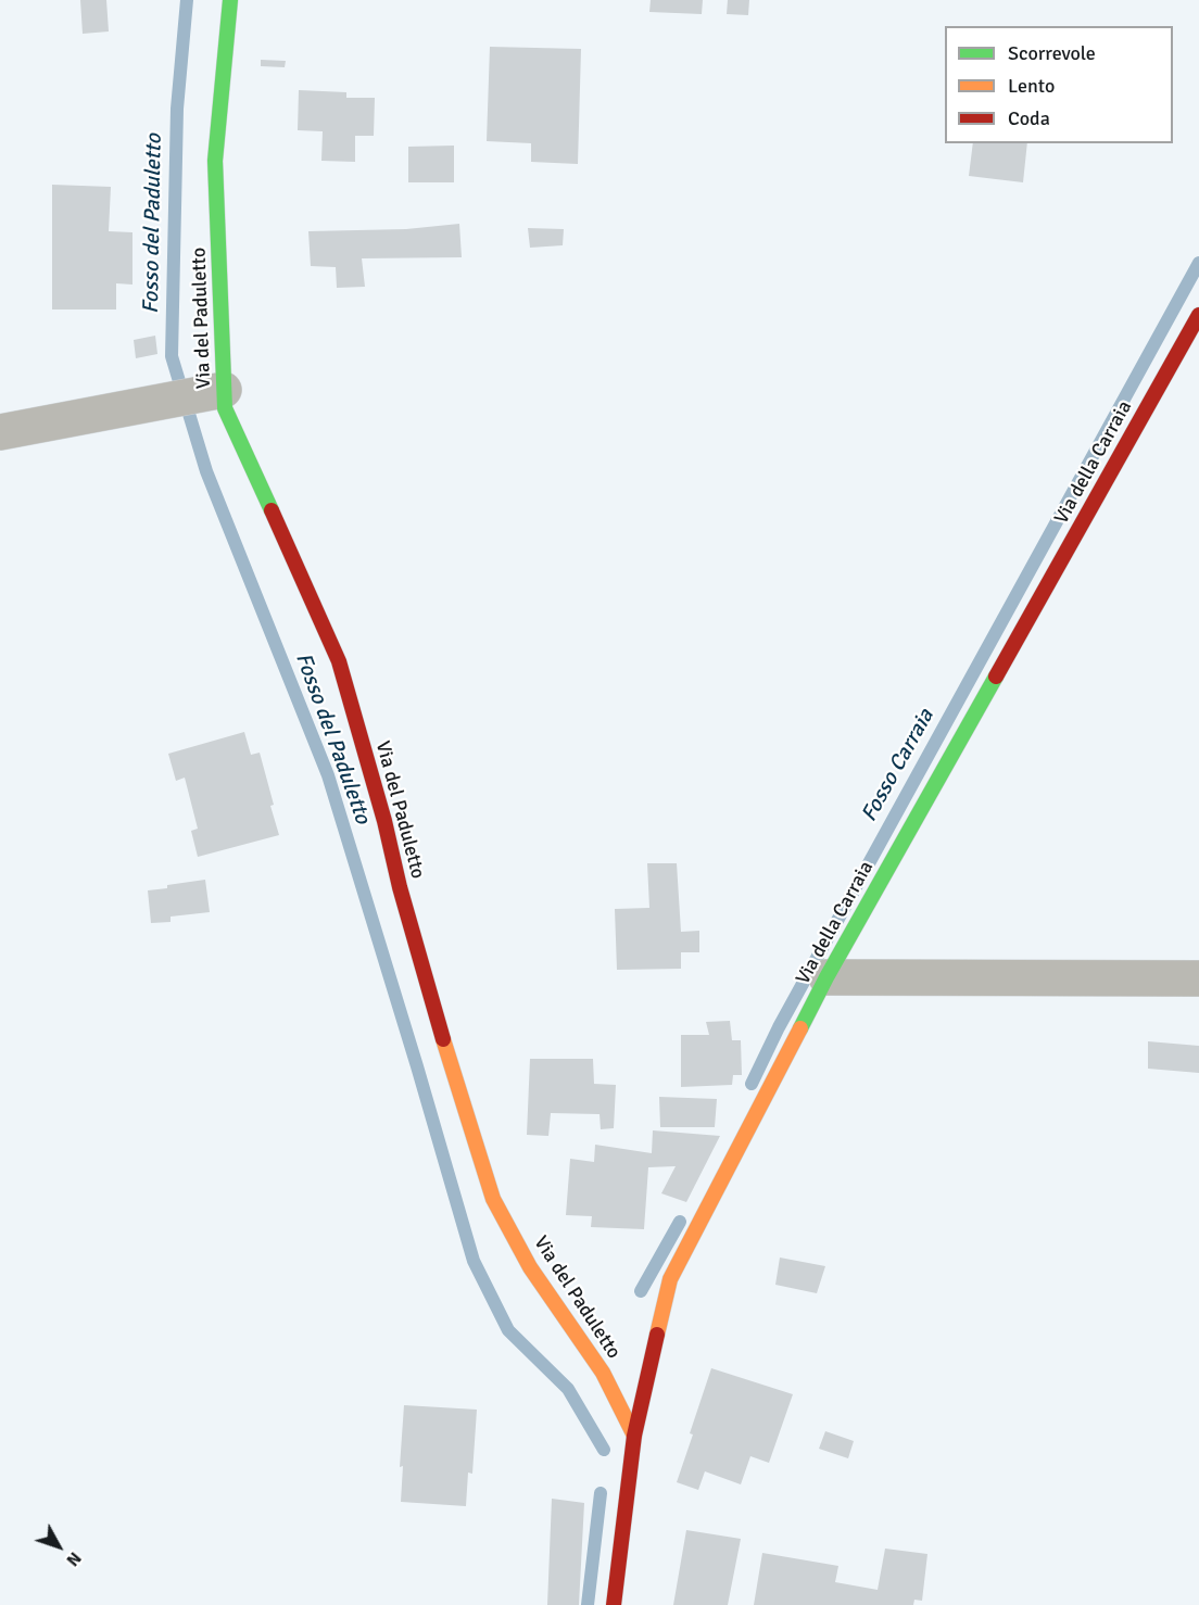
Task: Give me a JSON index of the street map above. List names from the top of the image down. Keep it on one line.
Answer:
{"streets":{"street":["Via del Paduletto","Via della Carraia"]},"crossings":[["Via del Paduletto","Via della Carraia"]],"water":["Fosso del Paduletto","Fosso Carraia"],"legend":["Scorrevole","Lento","Coda"],"north":"bottom right"}
